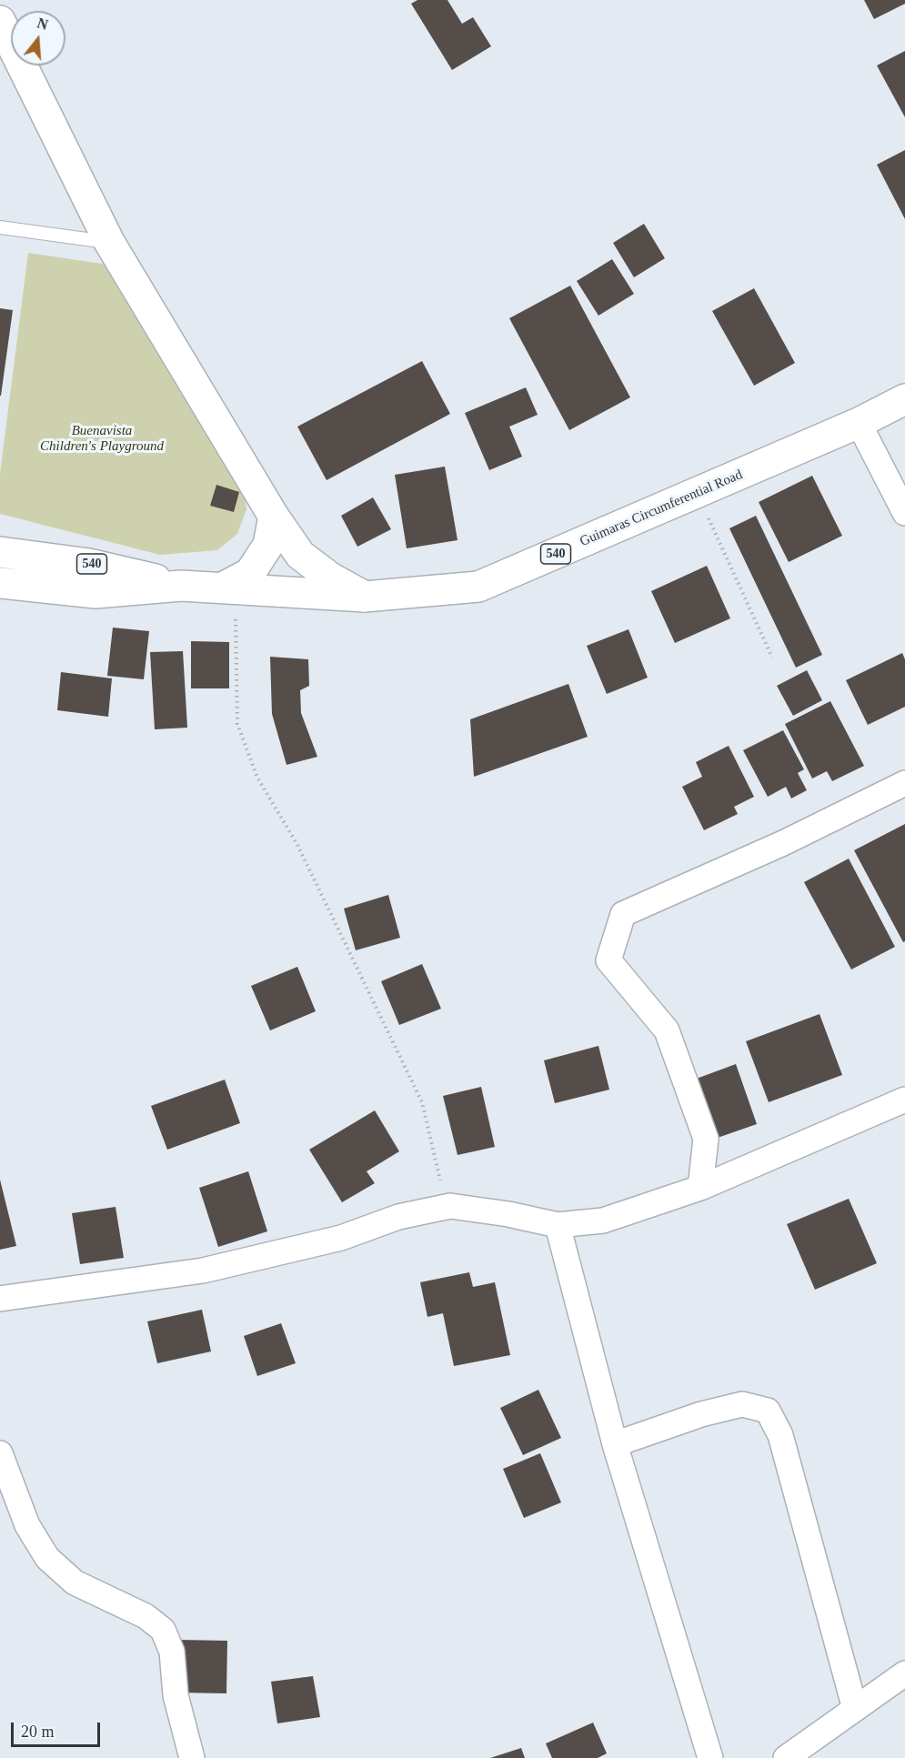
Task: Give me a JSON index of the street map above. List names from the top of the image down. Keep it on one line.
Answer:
{"streets":{"main road":["Guimaras Circumferential Road","540"]},"parks":["Buenavista Children's Playground"],"scale_bar":"20 m","north":"top"}
